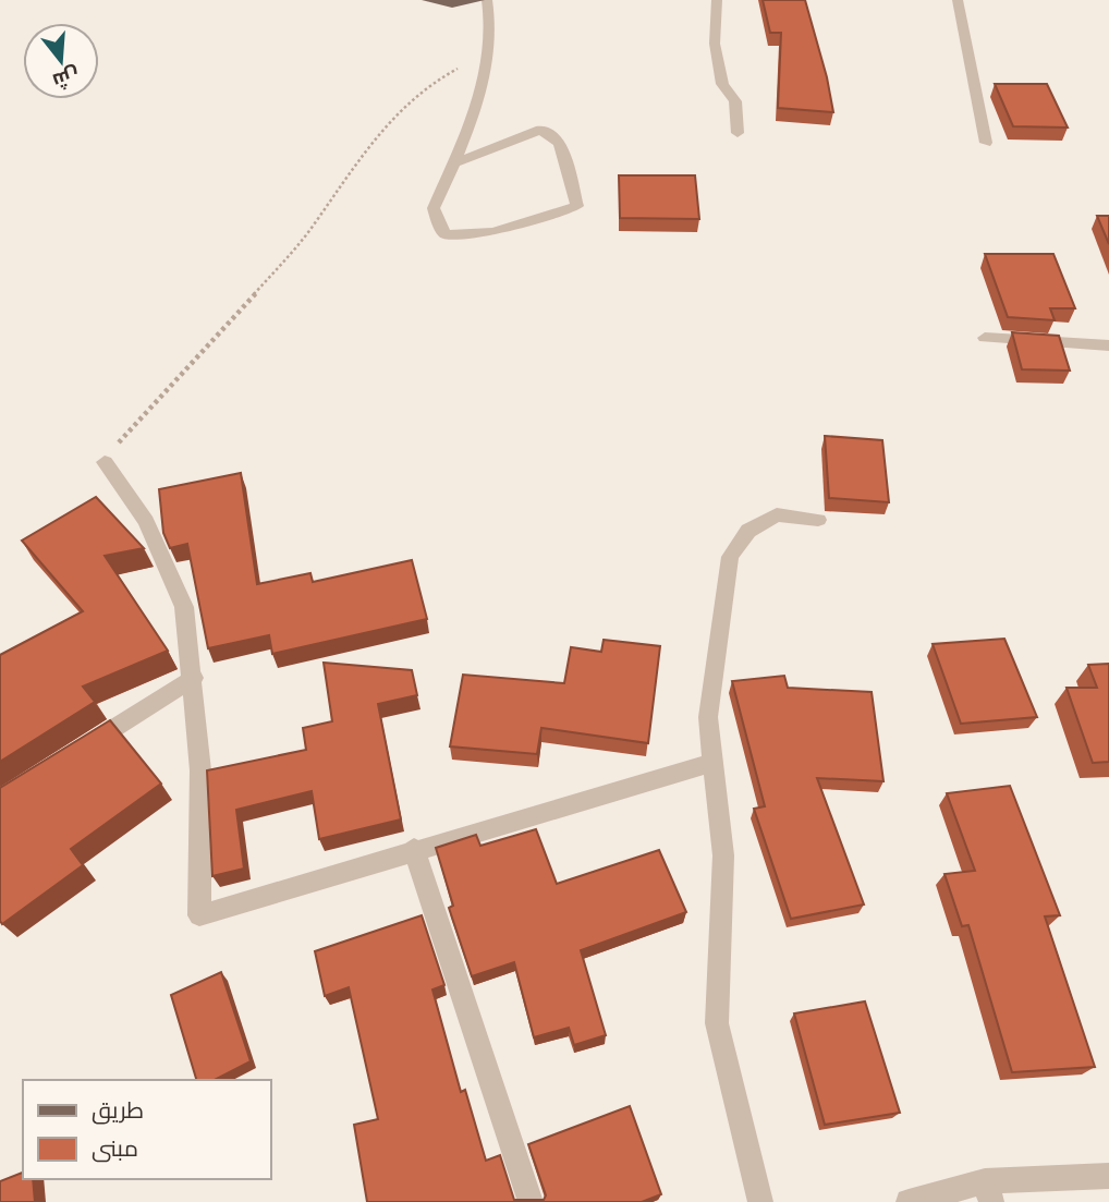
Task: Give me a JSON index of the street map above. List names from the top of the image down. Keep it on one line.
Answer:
{"legend":["طريق","مبنى"],"north":"bottom"}
